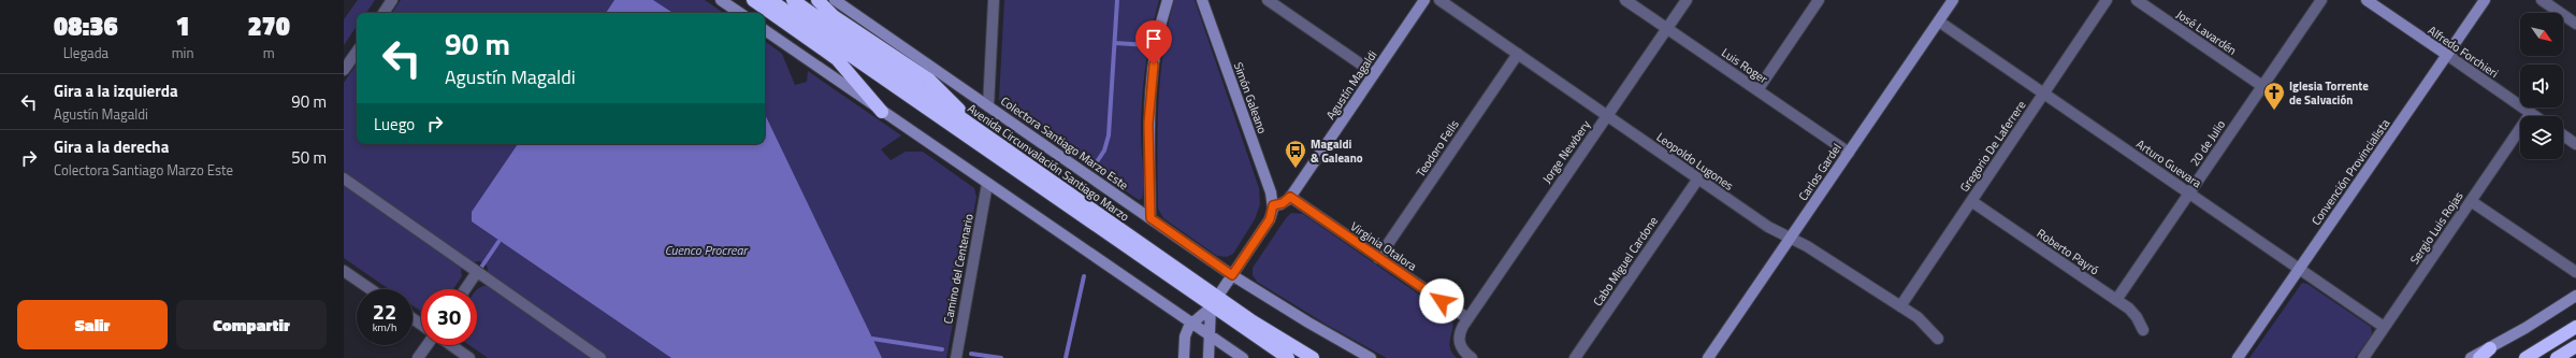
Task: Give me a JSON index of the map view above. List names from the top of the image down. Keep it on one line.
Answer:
{"streets":{"highway":["Avenida Circunvalación Santiago Marzo"],"street":["José Lavardén","Alfredo Forchieri","Luis Roger","Agustín Magaldi","Simón Galeano","Colectora Santiago Marzo Este","20 de Julio","Gregorio De Laferrere","Teodoro Fells","Jorge Newbery","Leopoldo Lugones","Arturo Guevara","Carlos Gardel","Convención Provincialista","Sergio Luis Rojas","Virginia Otalora","Roberto Payró","Cabo Miguel Cardone","Camino del Centenario"]},"crossings":[["José Lavardén","20 de Julio"],["Alfredo Forchieri","Convención Provincialista"],["Alfredo Forchieri","Sergio Luis Rojas"],["Luis Roger","Jorge Newbery"],["Luis Roger","Carlos Gardel"],["Agustín Magaldi","Simón Galeano"],["Agustín Magaldi","Virginia Otalora"],["20 de Julio","Arturo Guevara"],["20 de Julio","Roberto Payró"],["Gregorio De Laferrere","Leopoldo Lugones"],["Gregorio De Laferrere","Arturo Guevara"],["Gregorio De Laferrere","Roberto Payró"],["Teodoro Fells","Leopoldo Lugones"],["Teodoro Fells","Virginia Otalora"],["Jorge Newbery","Leopoldo Lugones"],["Jorge Newbery","Virginia Otalora"],["Leopoldo Lugones","Carlos Gardel"],["Leopoldo Lugones","Cabo Miguel Cardone"],["Arturo Guevara","Carlos Gardel"],["Arturo Guevara","Convención Provincialista"],["Arturo Guevara","Sergio Luis Rojas"]],"water":["Cuenco Procrear"],"places":{"church":["Iglesia Torrente de Salvación"],"bus stop":["Magaldi & Galeano"]},"north":"bottom right","page":{"eta":["08:36","Llegada","1","min","270","m"],"turn":["90 m","Agustín Magaldi"],"list":[{"name":"Gira a la izquierda","note":"Agustín Magaldi","value":"90 m"},{"name":"Gira a la derecha","note":"Colectora Santiago Marzo Este","value":"50 m"}],"then":"Luego","speed":"22 km/h","limit":"30","buttons":["Salir","Compartir"]}}
